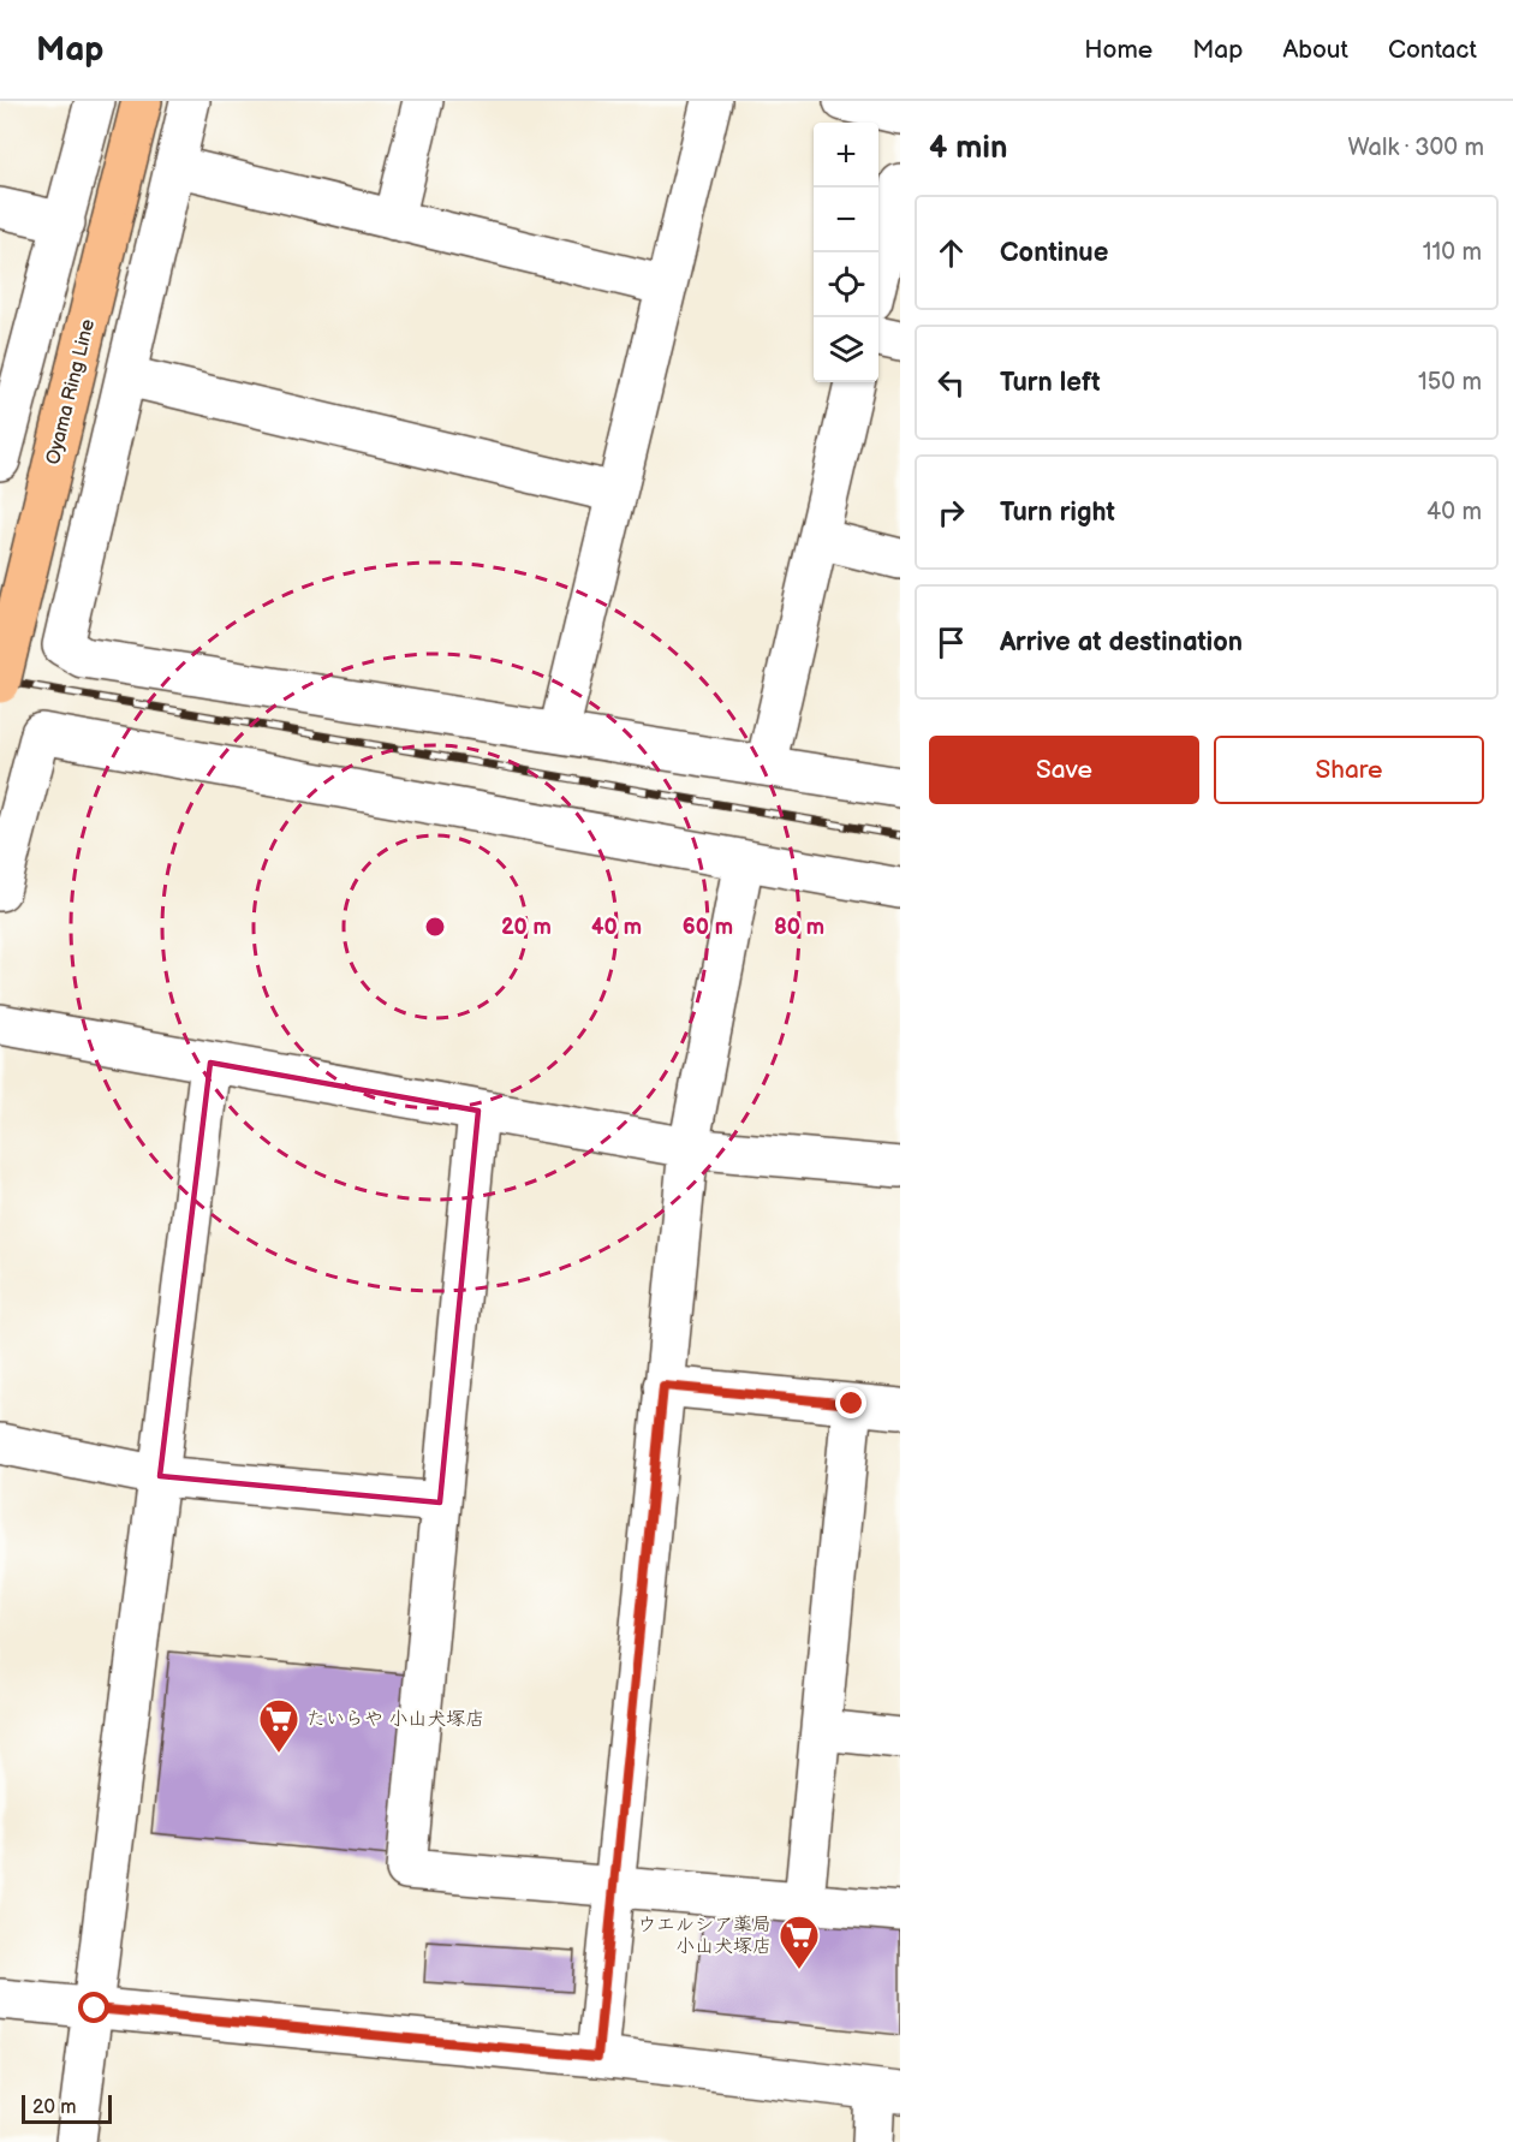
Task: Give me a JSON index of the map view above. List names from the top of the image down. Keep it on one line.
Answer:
{"streets":{"main road":["Oyama Ring Line"]},"places":{"supermarket":["たいらや 小山犬塚店","ウエルシア薬局 小山犬塚店"]},"scale_bar":"20 m","page":{"header":"Map","nav":["Home","Map","About","Contact"],"heading":["4 min","Walk · 300 m"],"map_buttons":["+","−"],"list":[["Continue","110 m"],["Turn left","150 m"],["Turn right","40 m"],"Arrive at destination"],"buttons":["Save","Share"],"scale":"20 m"},"rings":["20 m","40 m","60 m","80 m"]}
